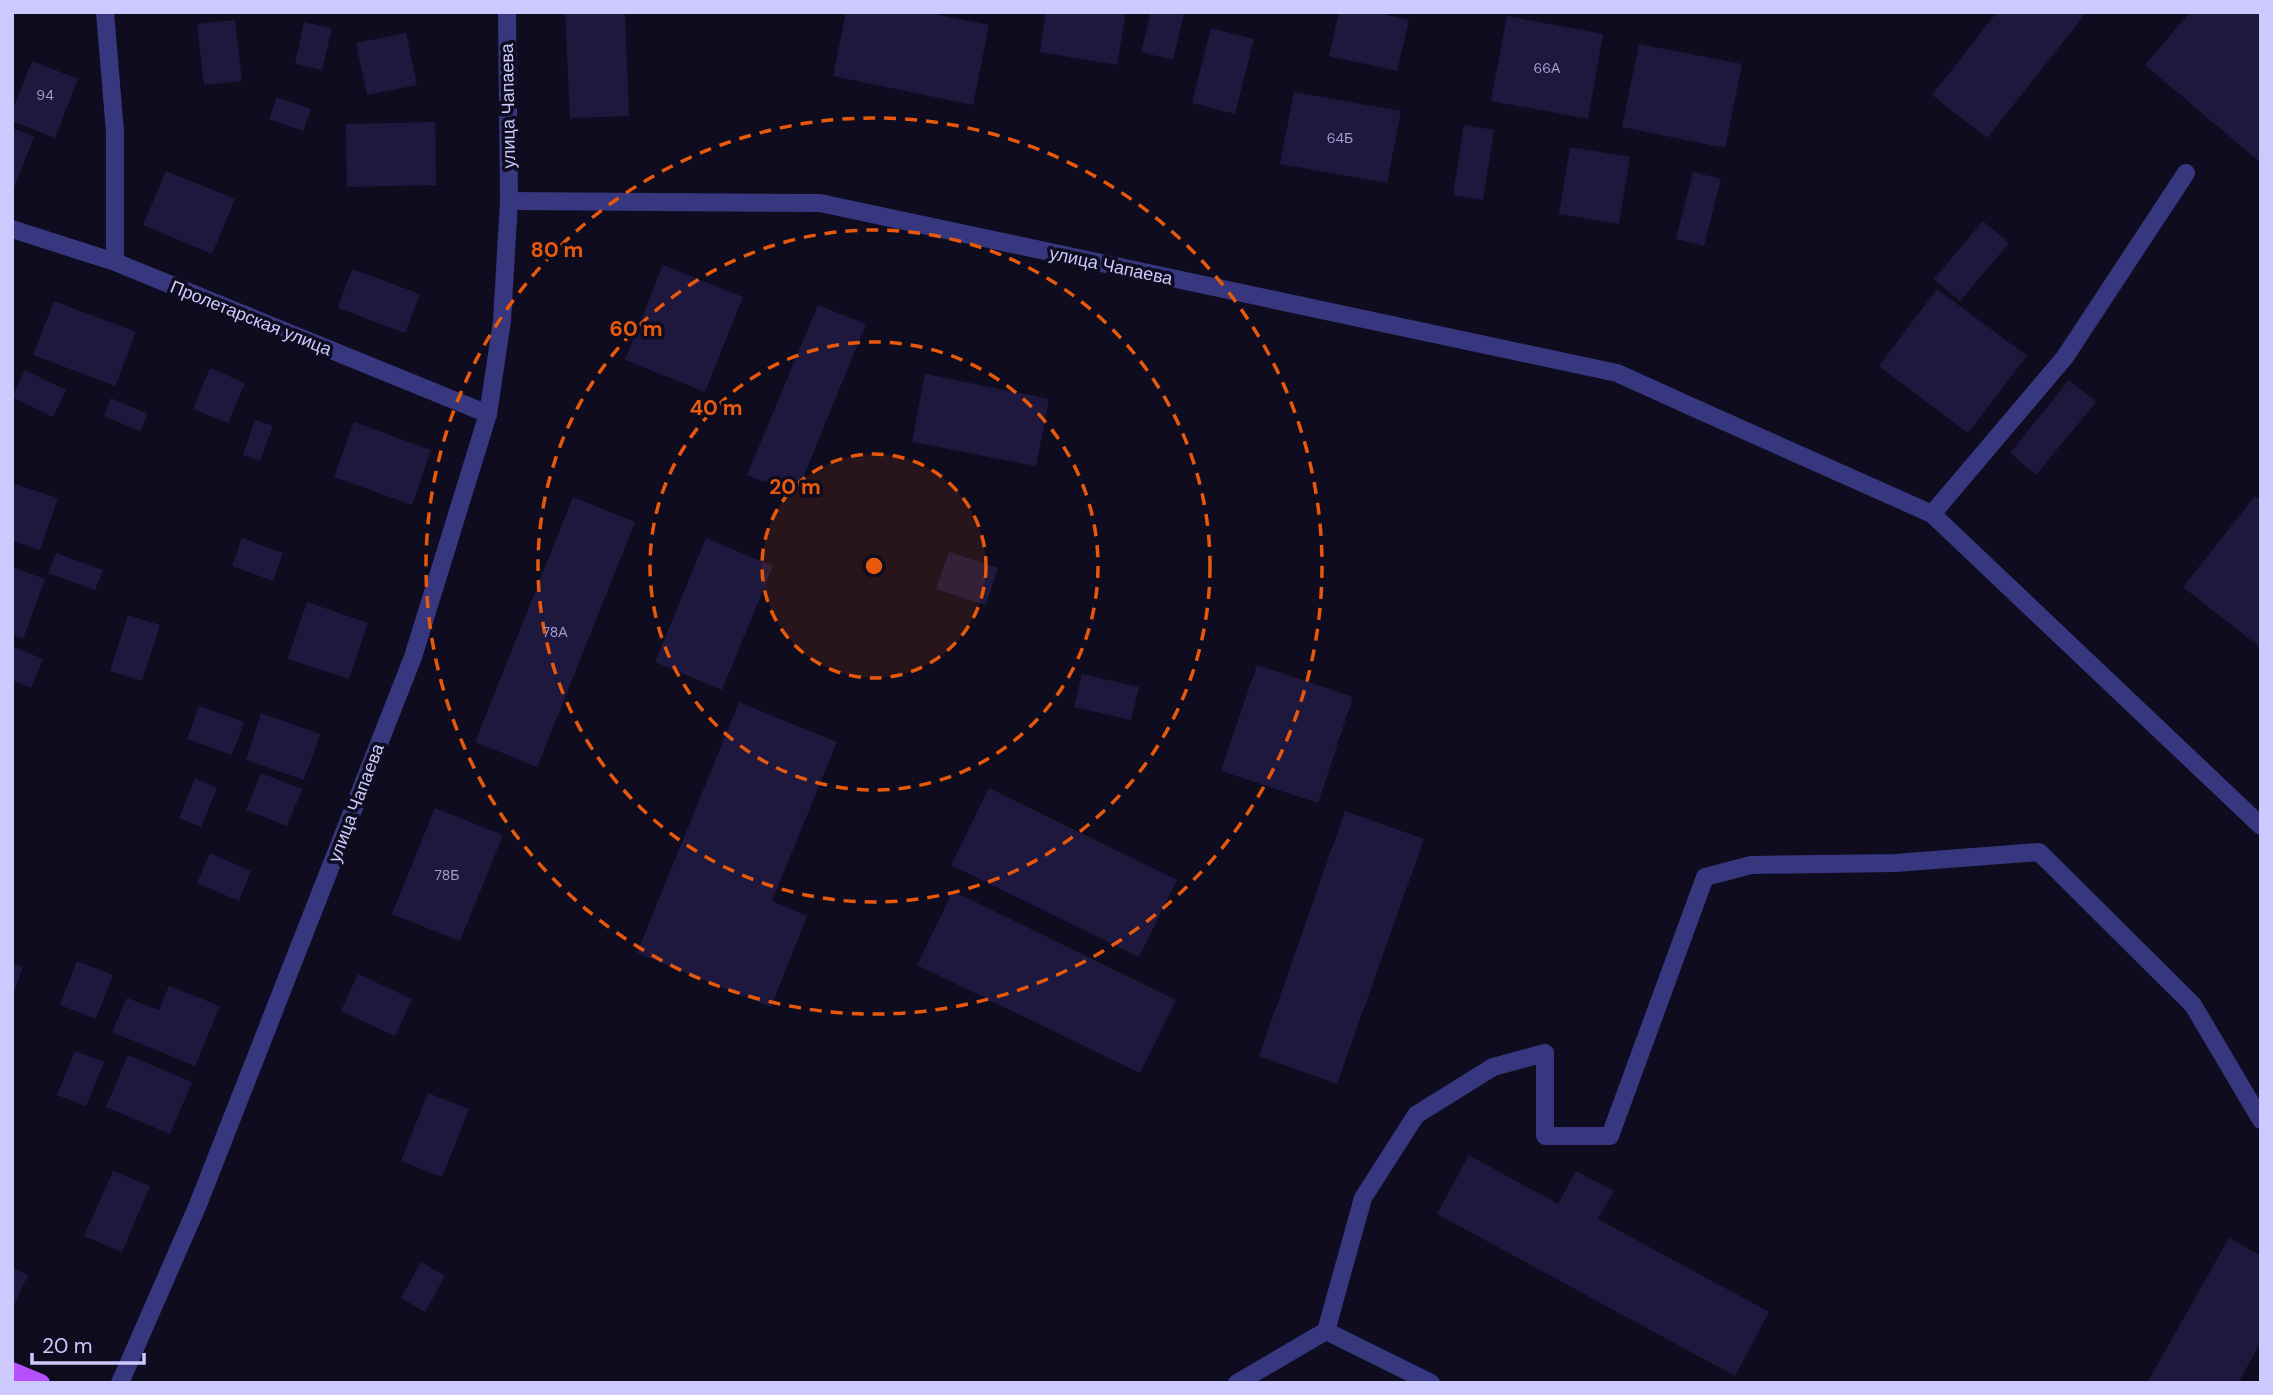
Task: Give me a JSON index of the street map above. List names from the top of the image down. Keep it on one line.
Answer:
{"streets":{"street":["улица Чапаева","Пролетарская улица"]},"crossings":[["улица Чапаева","Пролетарская улица"]],"house_numbers":["66А","94","64Б","78А","78Б"],"scale_bar":"20 m","rings":["80 m","60 m","40 m","20 m"]}
